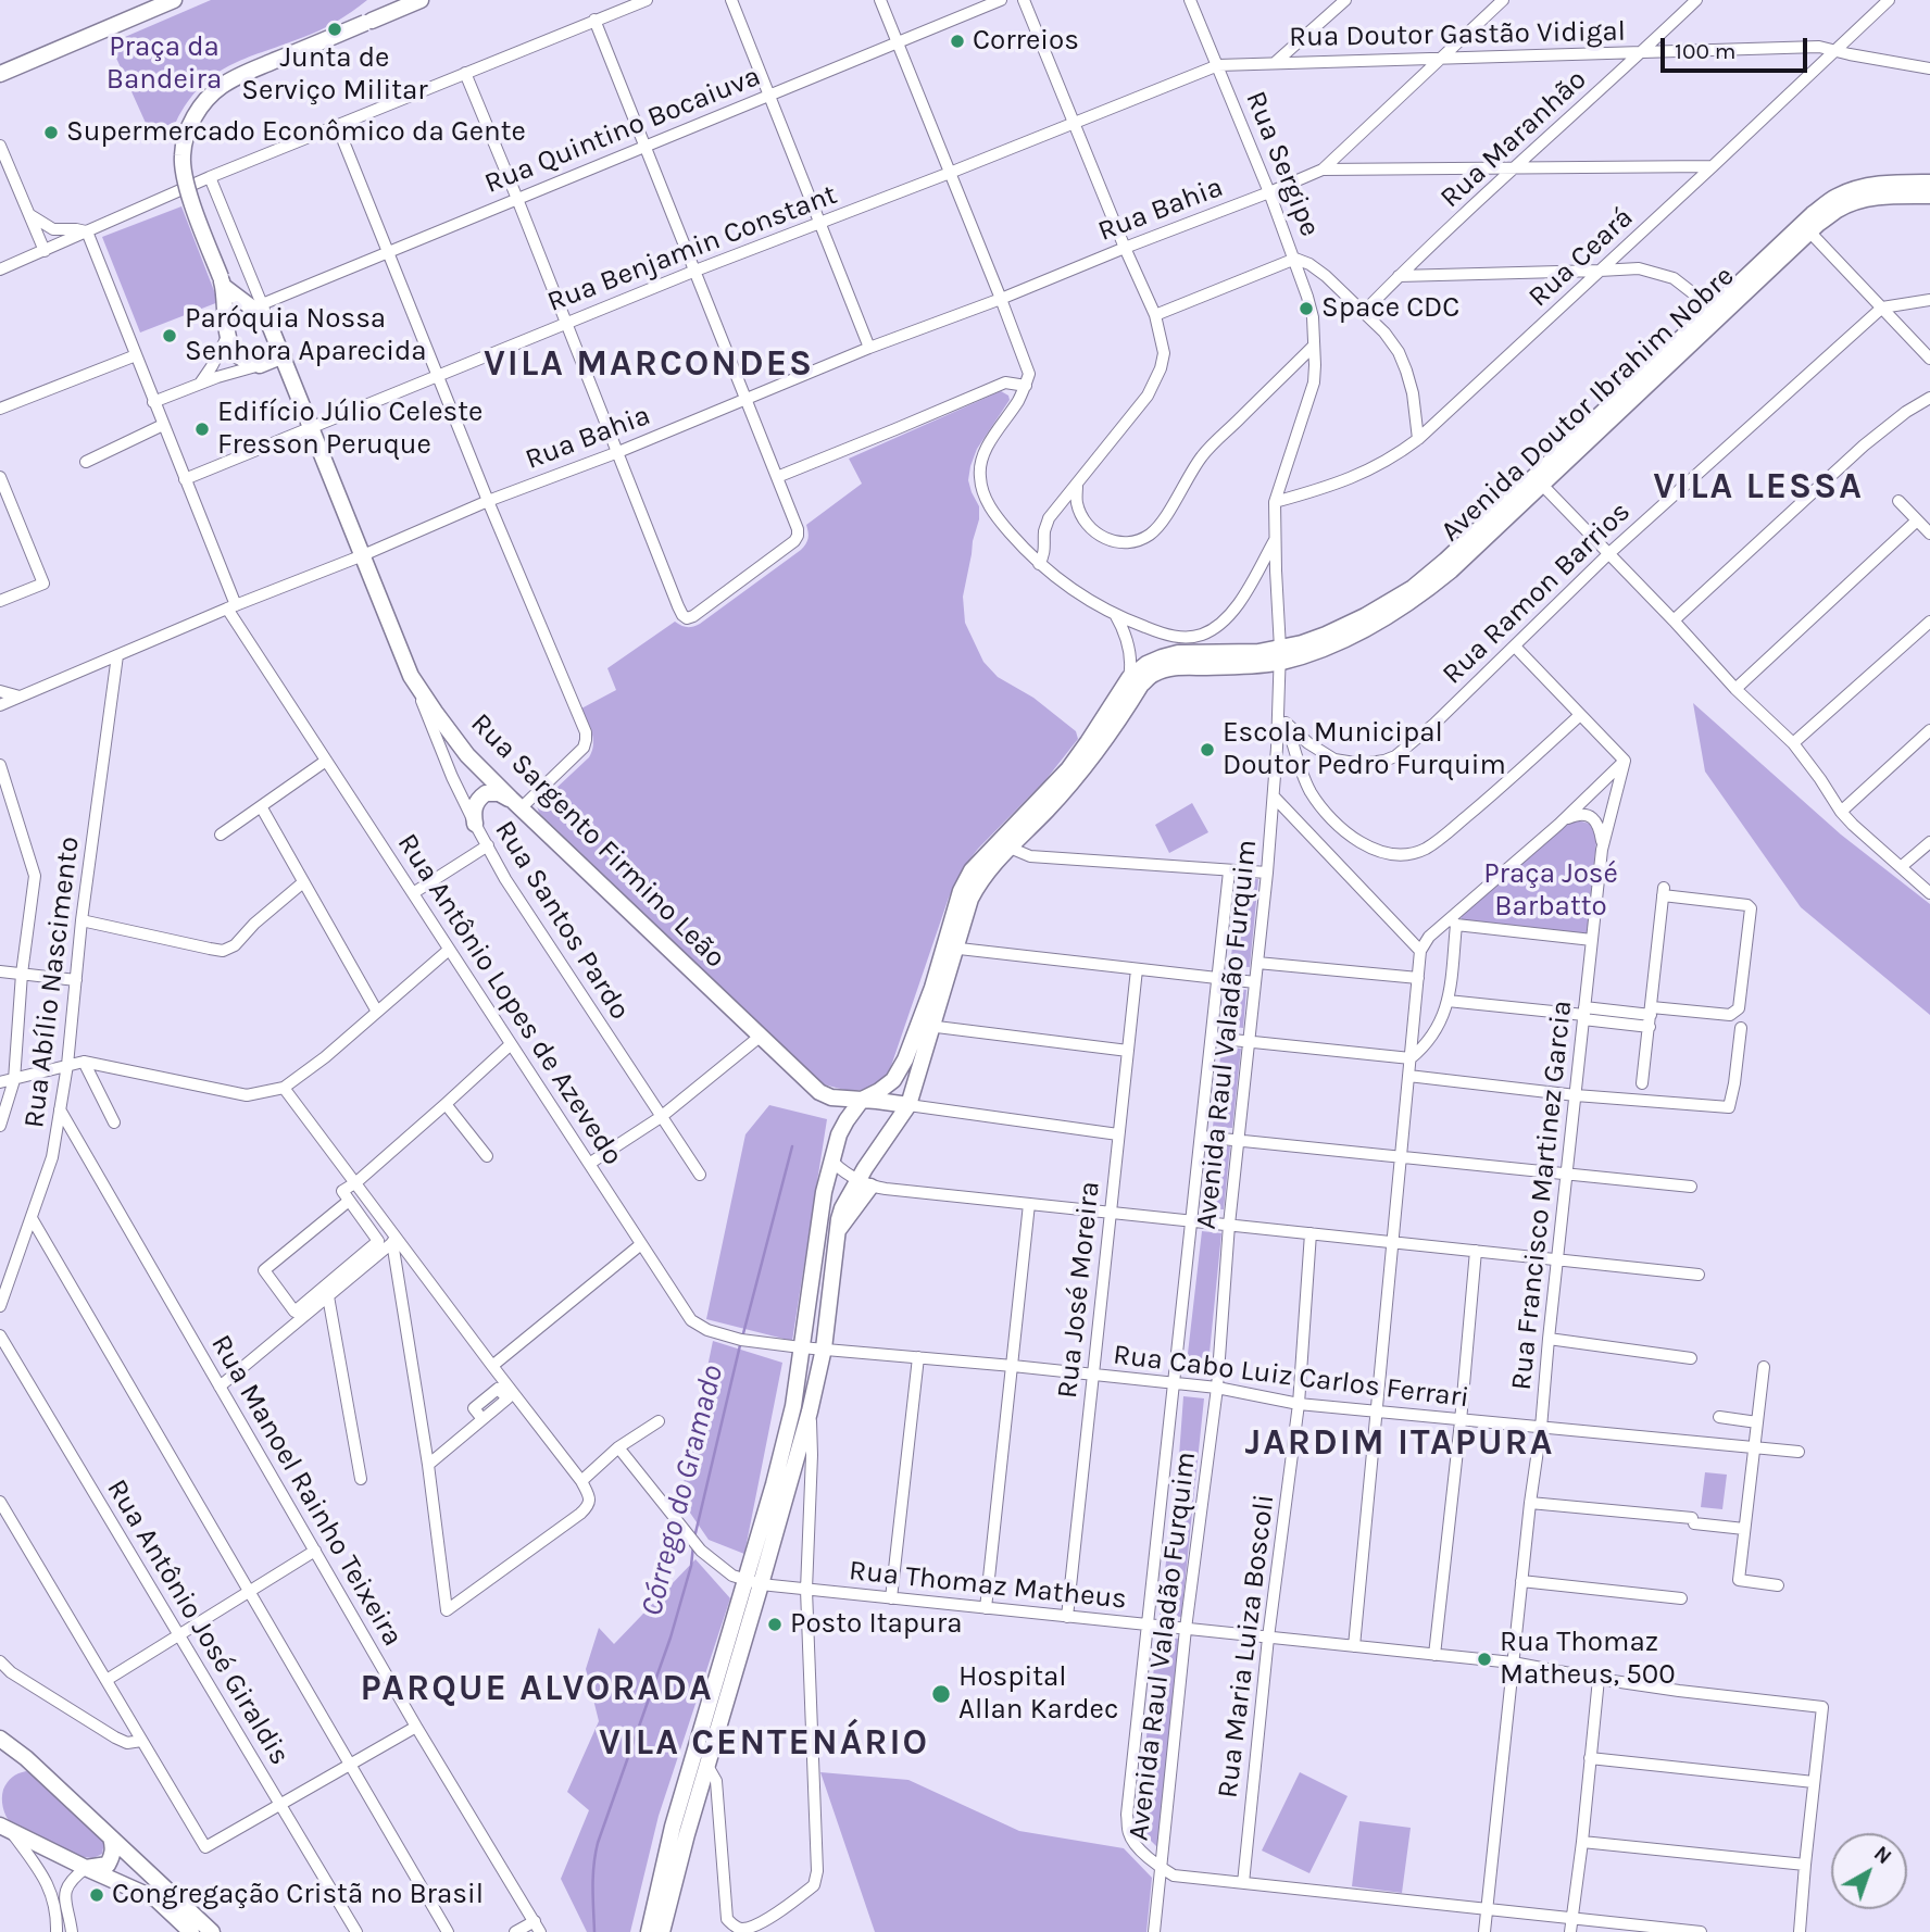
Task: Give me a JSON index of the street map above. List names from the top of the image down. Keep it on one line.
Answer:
{"streets":{"main road":["Avenida Doutor Ibrahim Nobre","Rua Sargento Firmino Leão"],"street":["Rua Doutor Gastão Vidigal","Rua Quintino Bocaiuva","Rua Maranhão","Rua Sergipe","Rua Bahia","Rua Benjamin Constant","Rua Ceará","Rua Ramon Barrios","Rua Santos Pardo","Rua Abílio Nascimento","Rua Antônio Lopes de Azevedo","Avenida Raul Valadão Furquim","Rua Francisco Martinez Garcia","Rua José Moreira","Rua Cabo Luiz Carlos Ferrari","Rua Manoel Rainho Teixeira","Rua Thomaz Matheus","Rua Antônio José Giraldis","Rua Maria Luiza Boscoli"]},"crossings":[["Rua Doutor Gastão Vidigal","Rua Maranhão"],["Rua Doutor Gastão Vidigal","Rua Sergipe"],["Rua Doutor Gastão Vidigal","Rua Benjamin Constant"],["Rua Doutor Gastão Vidigal","Rua Ceará"],["Rua Quintino Bocaiuva","Rua Sargento Firmino Leão"],["Rua Maranhão","Rua Sergipe"],["Rua Sergipe","Rua Bahia"],["Rua Sergipe","Rua Benjamin Constant"],["Rua Sergipe","Rua Ceará"],["Rua Sergipe","Avenida Raul Valadão Furquim"],["Rua Bahia","Rua Sargento Firmino Leão"],["Rua Bahia","Rua Abílio Nascimento"],["Rua Bahia","Rua Antônio Lopes de Azevedo"],["Rua Benjamin Constant","Rua Sargento Firmino Leão"],["Rua Benjamin Constant","Rua Antônio Lopes de Azevedo"],["Rua Ceará","Avenida Raul Valadão Furquim"],["Avenida Doutor Ibrahim Nobre","Avenida Raul Valadão Furquim"],["Rua Sargento Firmino Leão","Rua Santos Pardo"],["Rua Abílio Nascimento","Rua Manoel Rainho Teixeira"],["Rua Antônio Lopes de Azevedo","Rua Cabo Luiz Carlos Ferrari"],["Avenida Raul Valadão Furquim","Rua Cabo Luiz Carlos Ferrari"],["Avenida Raul Valadão Furquim","Rua Thomaz Matheus"],["Rua Francisco Martinez Garcia","Rua Cabo Luiz Carlos Ferrari"],["Rua Francisco Martinez Garcia","Rua Thomaz Matheus"],["Rua José Moreira","Rua Cabo Luiz Carlos Ferrari"],["Rua José Moreira","Rua Thomaz Matheus"],["Rua Cabo Luiz Carlos Ferrari","Rua Maria Luiza Boscoli"],["Rua Thomaz Matheus","Rua Maria Luiza Boscoli"]],"districts":["VILA MARCONDES","VILA LESSA","JARDIM ITAPURA","PARQUE ALVORADA","VILA CENTENÁRIO"],"water":["Córrego do Gramado"],"parks":["Praça da Bandeira","Praça José Barbatto"],"places":["Junta de Serviço Militar","Correios","Supermercado Econômico da Gente","Space CDC","Paróquia Nossa Senhora Aparecida","Edifício Júlio Celeste Fresson Peruque","Escola Municipal Doutor Pedro Furquim","Posto Itapura","Rua Thomaz Matheus, 500","Hospital Allan Kardec","Congregação Cristã no Brasil"],"scale_bar":"100 m","north":"top right"}
